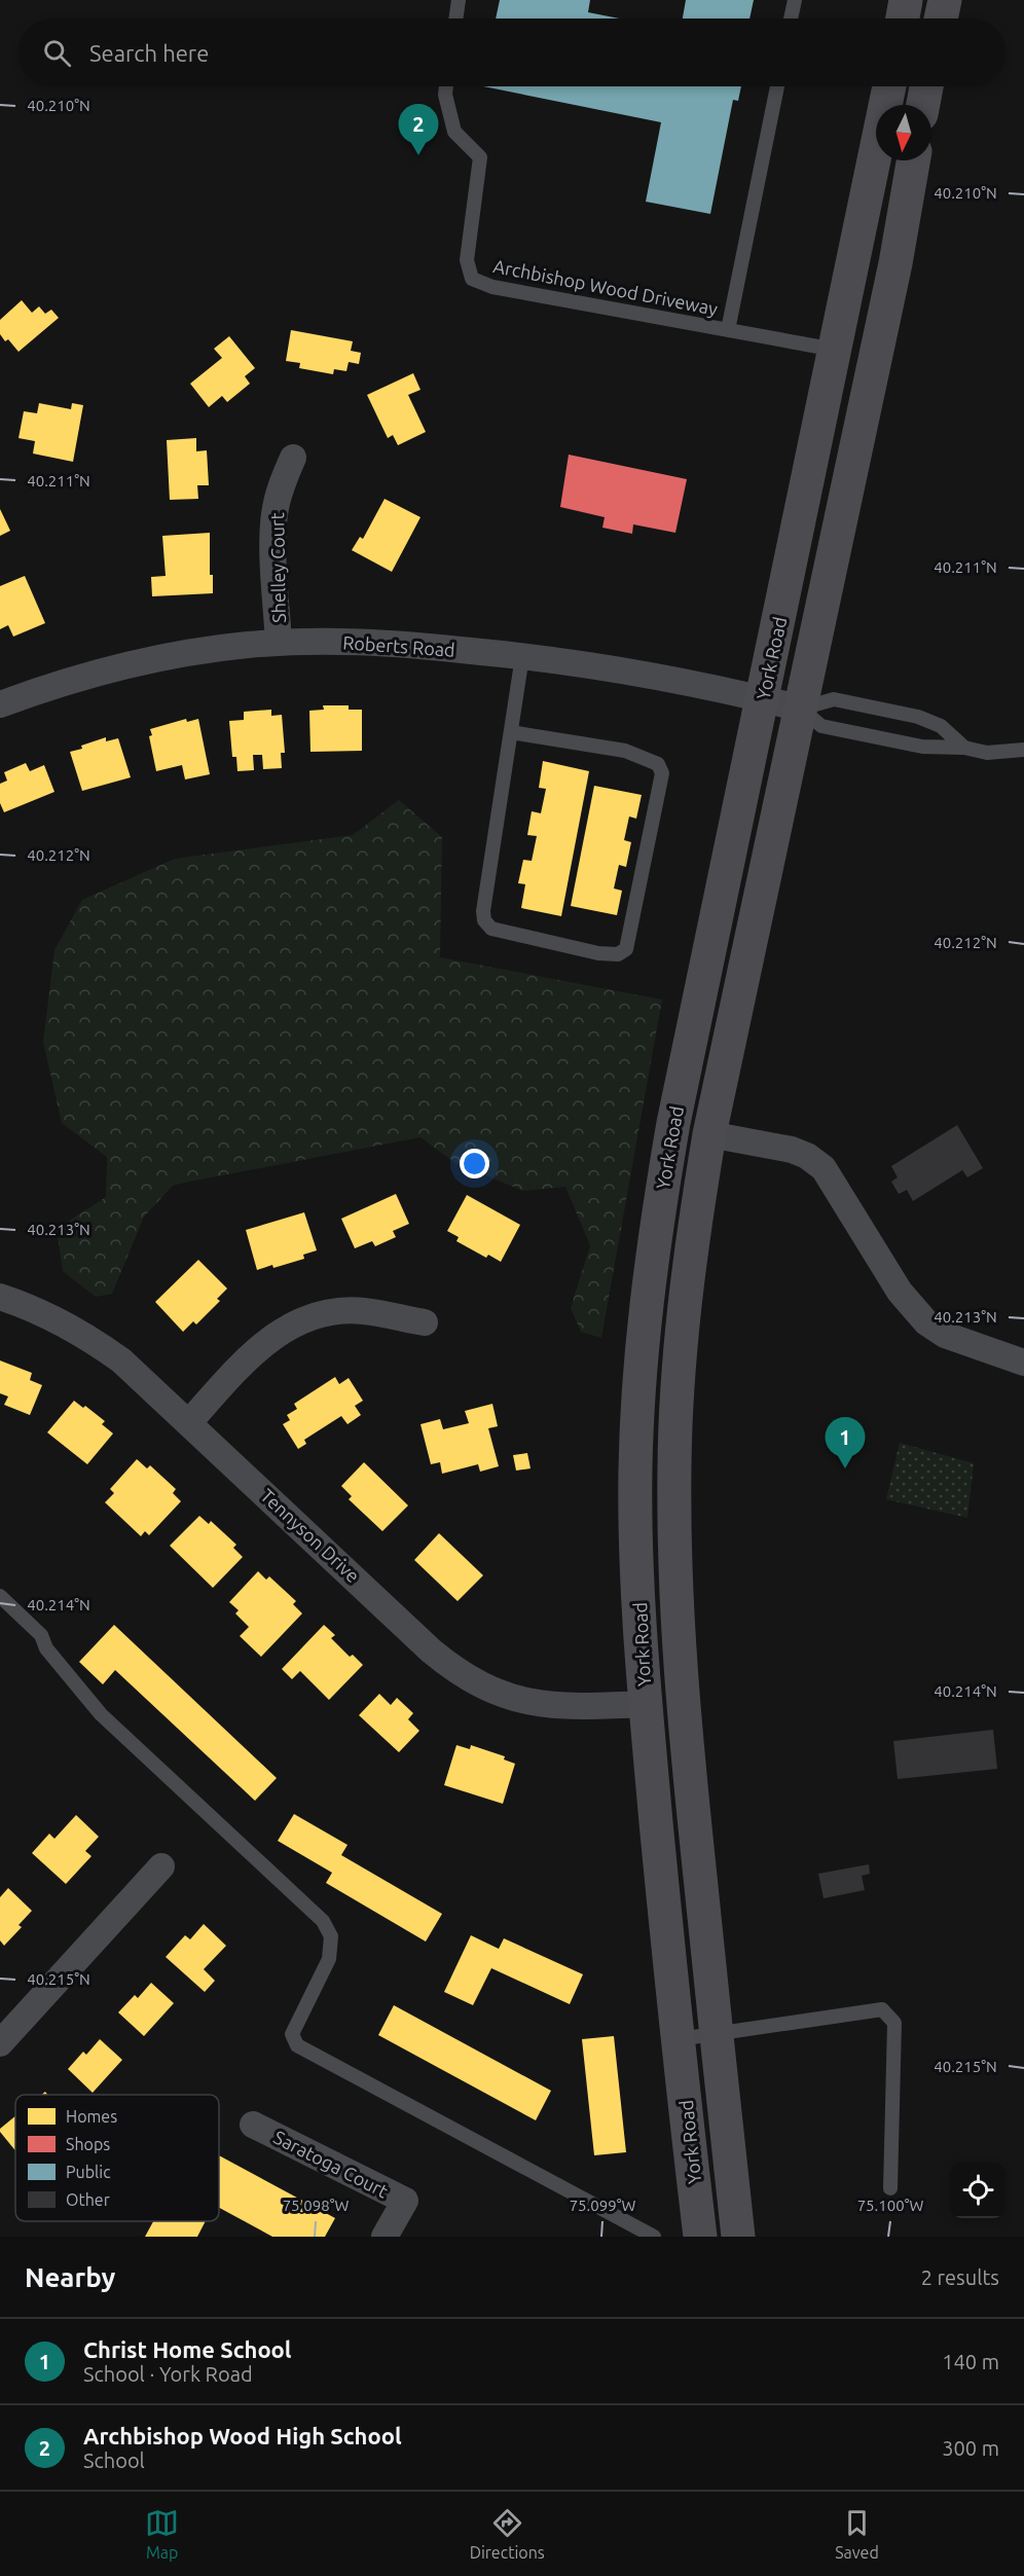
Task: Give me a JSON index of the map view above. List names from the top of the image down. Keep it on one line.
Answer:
{"streets":{"highway":["York Road"],"street":["Shelley Court","Roberts Road","Tennyson Drive","Saratoga Court"],"lane":["Archbishop Wood Driveway"]},"crossings":[["Archbishop Wood Driveway","York Road"],["Shelley Court","Roberts Road"],["Roberts Road","York Road"],["York Road","Tennyson Drive"]],"legend":["Homes","Shops","Public","Other"],"north":"bottom","page":{"search":"Search here","pins":["2","1"],"heading":["Nearby","2 results"],"list":[{"mark":"1","name":"Christ Home School","note":"School · York Road","value":"140 m"},{"mark":"2","name":"Archbishop Wood High School","note":"School","value":"300 m"}],"nav":["Map","Directions","Saved"]},"coordinates":["40.210°N","40.211°N","40.212°N","40.213°N","40.214°N","40.215°N","75.098°W","75.099°W","75.100°W"]}
